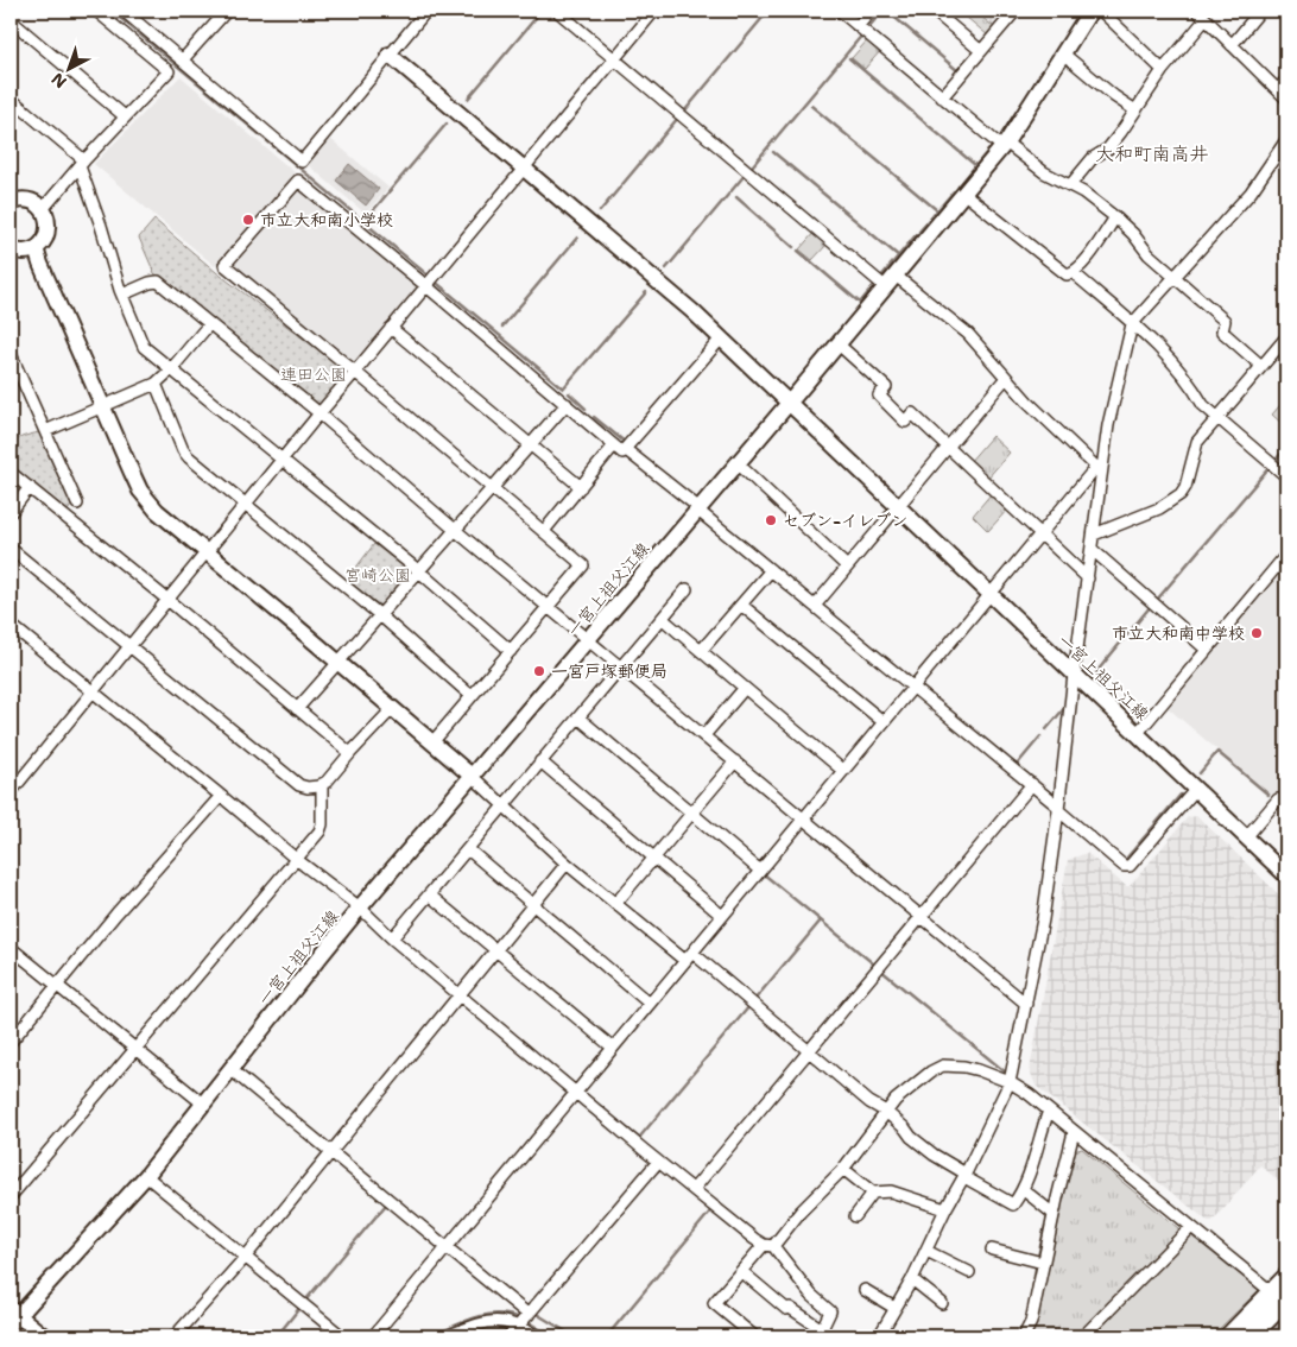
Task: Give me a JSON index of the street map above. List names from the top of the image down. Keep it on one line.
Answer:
{"streets":{"main road":["一宮上祖父江線"]},"districts":["大和町南高井"],"parks":["連田公園","宮崎公園"],"places":["市立大和南小学校","セブン-イレブン","市立大和南中学校","一宮戸塚郵便局"],"north":"bottom left"}
